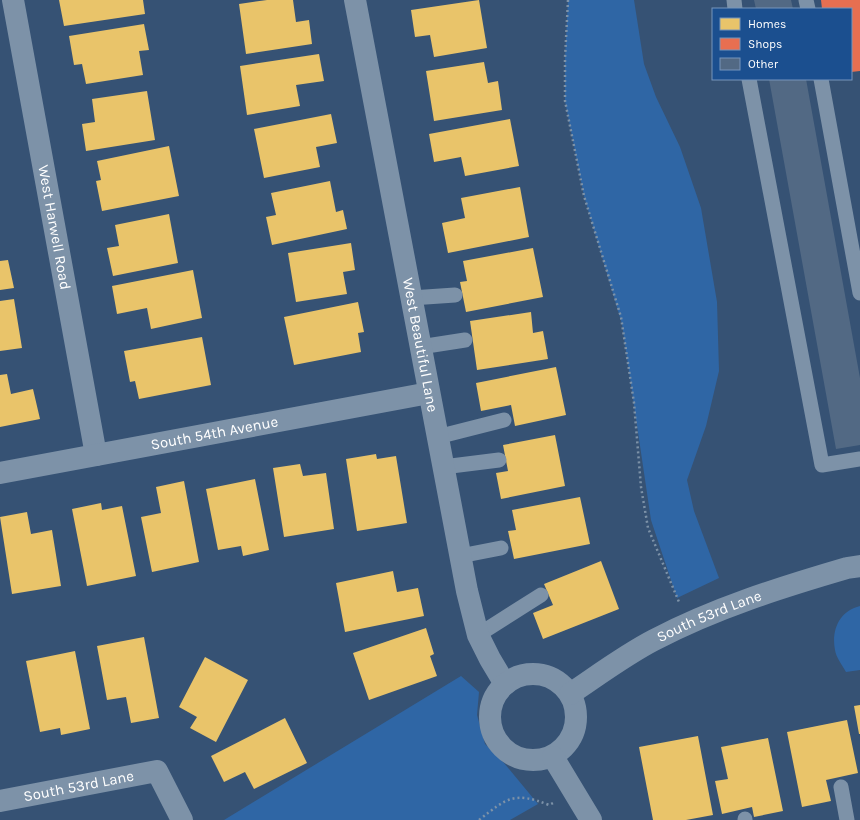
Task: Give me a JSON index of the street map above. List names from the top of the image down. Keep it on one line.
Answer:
{"streets":{"street":["West Harwell Road","West Beautiful Lane","South 54th Avenue","South 53rd Lane"]},"crossings":[["West Harwell Road","South 54th Avenue"],["West Beautiful Lane","South 54th Avenue"],["West Beautiful Lane","South 53rd Lane"]],"legend":["Homes","Shops","Other"]}
